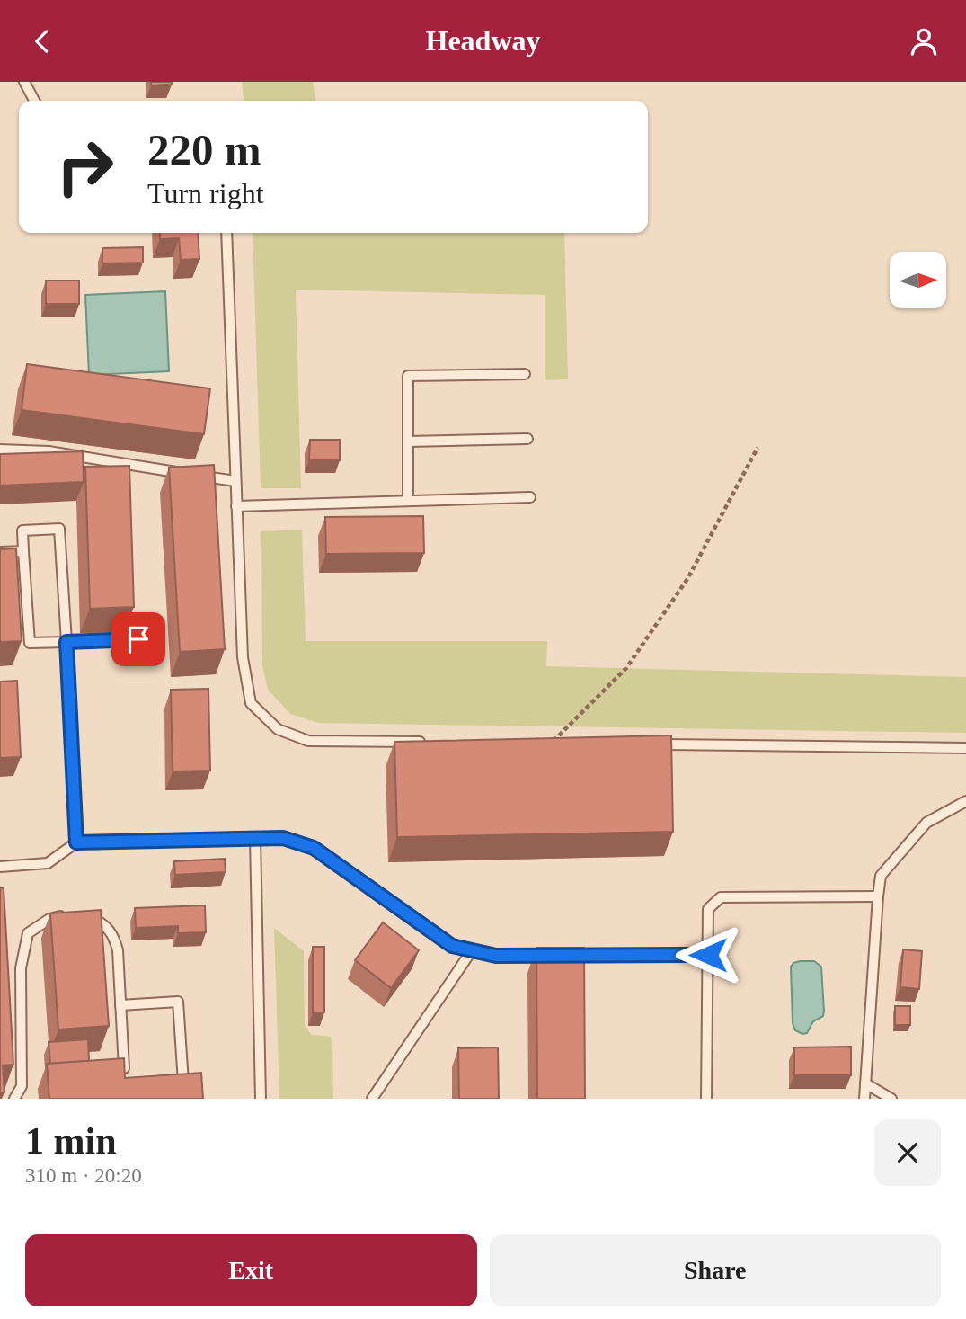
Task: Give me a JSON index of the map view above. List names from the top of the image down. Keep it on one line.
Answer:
{"north":"right","page":{"header":"Headway","turn":["220 m","Turn right"],"heading":["1 min","310 m · 20:20"],"buttons":["Exit","Share"]}}
